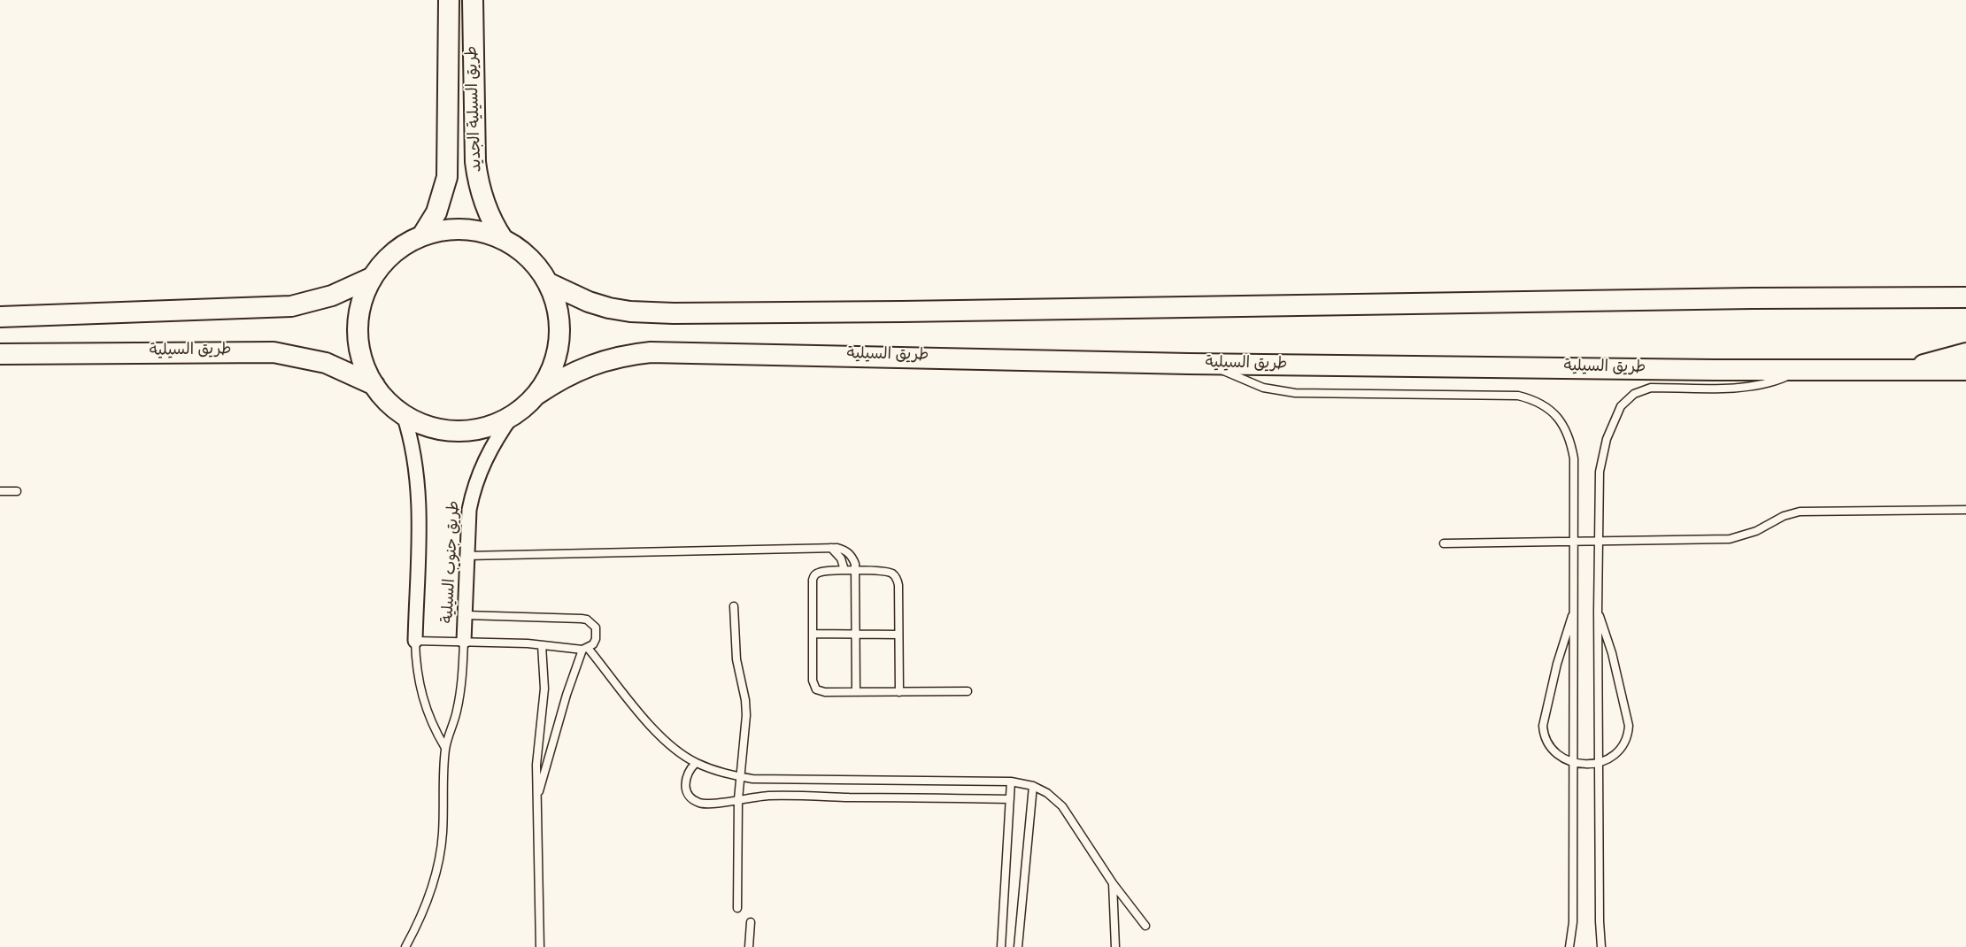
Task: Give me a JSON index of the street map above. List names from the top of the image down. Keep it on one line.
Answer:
{"streets":{"main road":["طريق السيلية الجديد","طريق السيلية"],"street":["طريق جنوب السيلية"]}}
